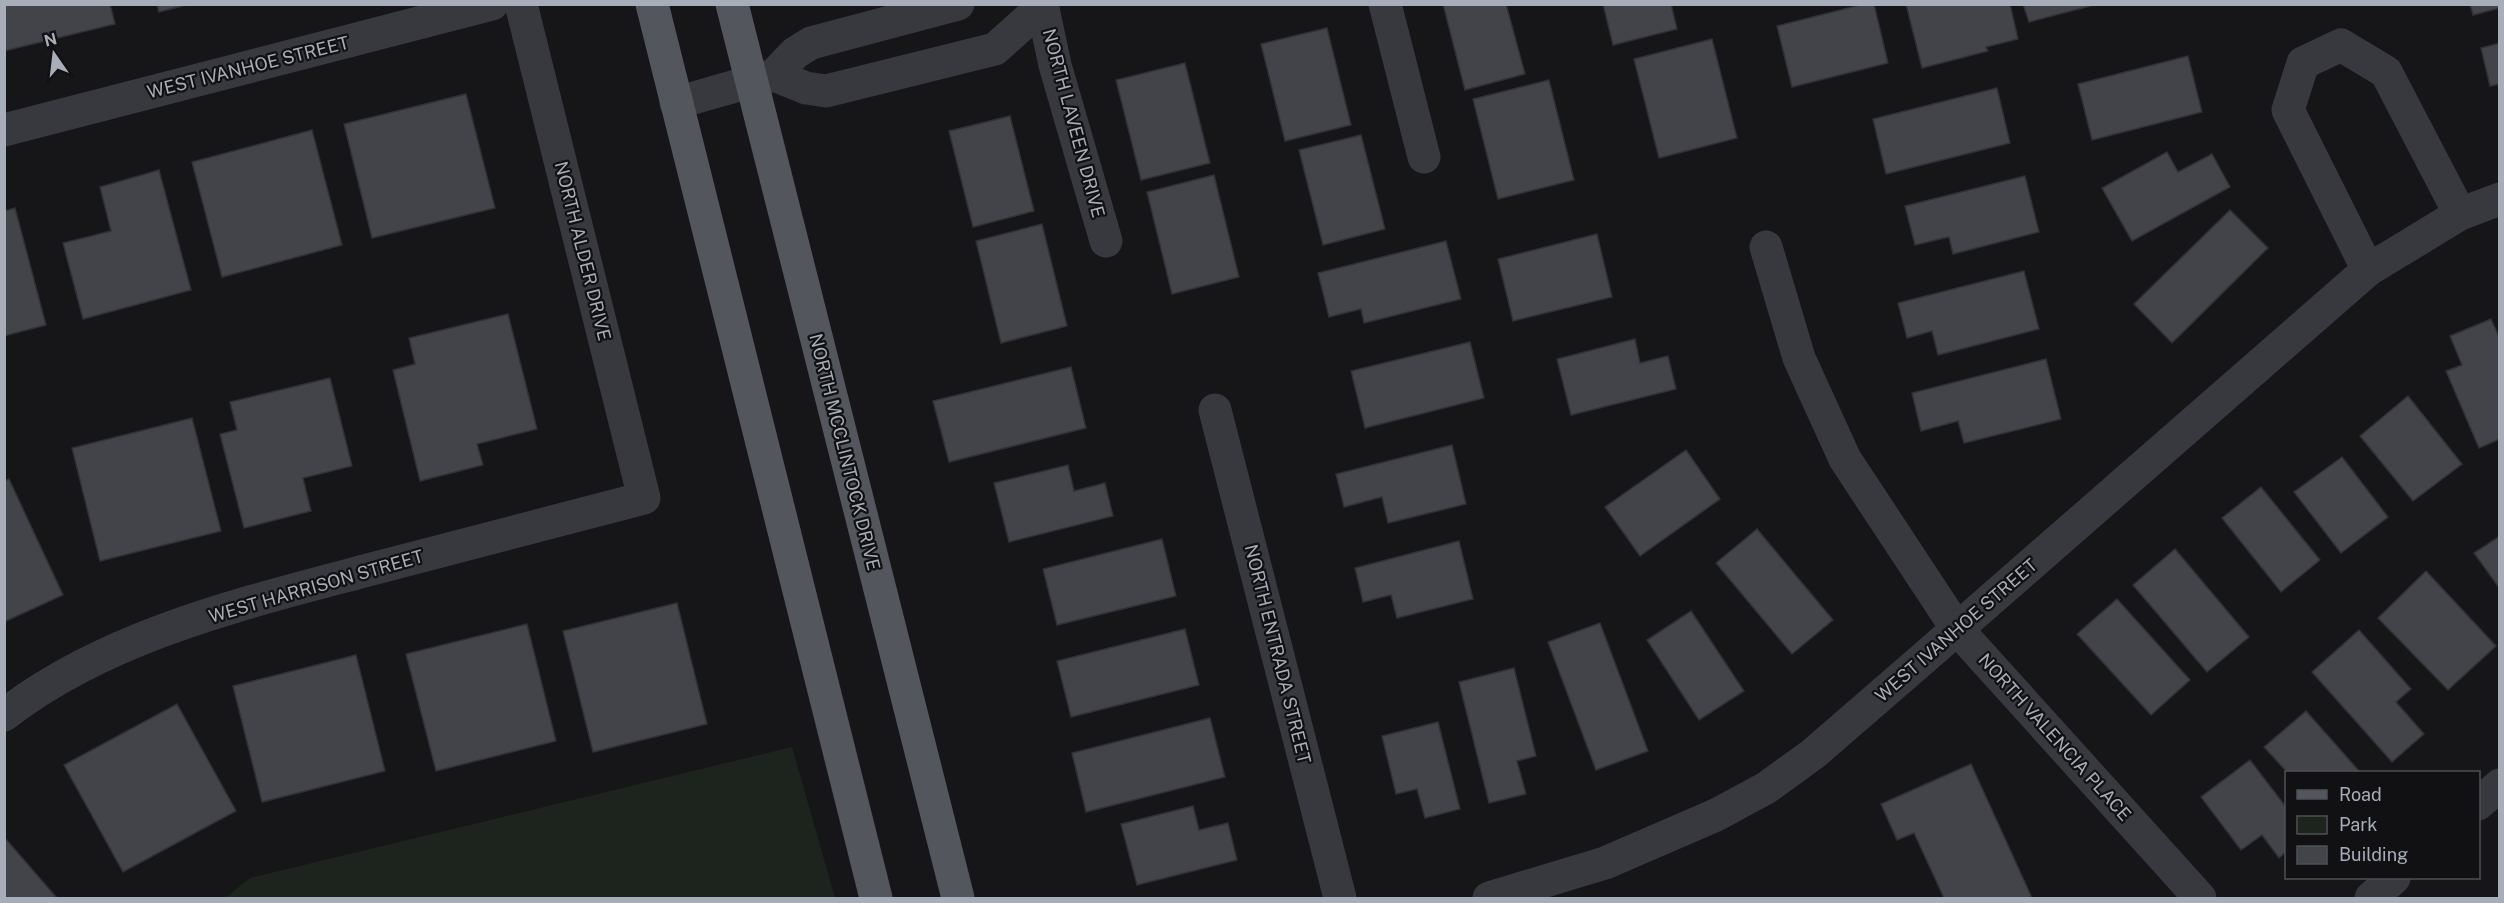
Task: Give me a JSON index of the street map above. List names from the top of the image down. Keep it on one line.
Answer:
{"streets":{"main road":["NORTH MCCLINTOCK DRIVE"],"street":["WEST IVANHOE STREET","NORTH LAVEEN DRIVE","NORTH ALDER DRIVE","WEST HARRISON STREET","NORTH ENTRADA STREET","NORTH VALENCIA PLACE"]},"crossings":[["WEST IVANHOE STREET","NORTH VALENCIA PLACE"],["NORTH ALDER DRIVE","WEST HARRISON STREET"]],"legend":["Road","Park","Building"],"north":"top"}
